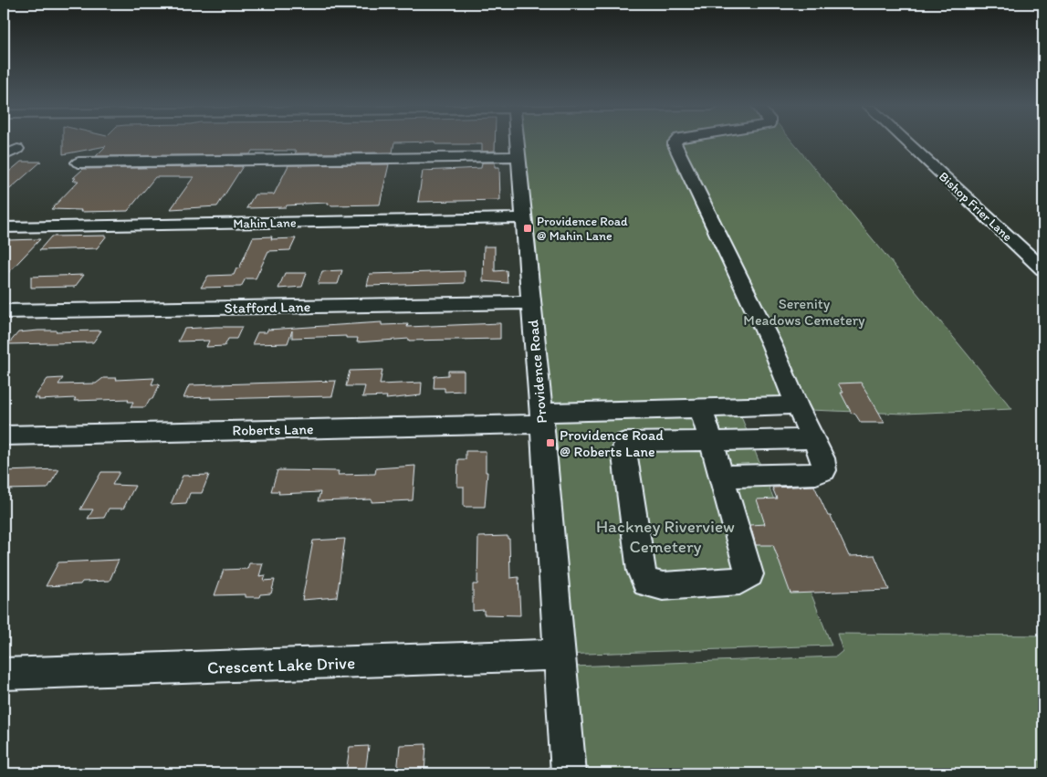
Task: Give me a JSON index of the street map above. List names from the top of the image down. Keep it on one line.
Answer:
{"streets":{"street":["Bishop Frier Lane","Mahin Lane","Stafford Lane","Providence Road","Roberts Lane","Crescent Lake Drive"]},"crossings":[["Mahin Lane","Providence Road"],["Stafford Lane","Providence Road"],["Providence Road","Roberts Lane"],["Providence Road","Crescent Lake Drive"]],"parks":["Serenity Meadows Cemetery","Hackney Riverview Cemetery"],"places":{"transit":["Providence Road @ Mahin Lane","Providence Road @ Roberts Lane"]}}
